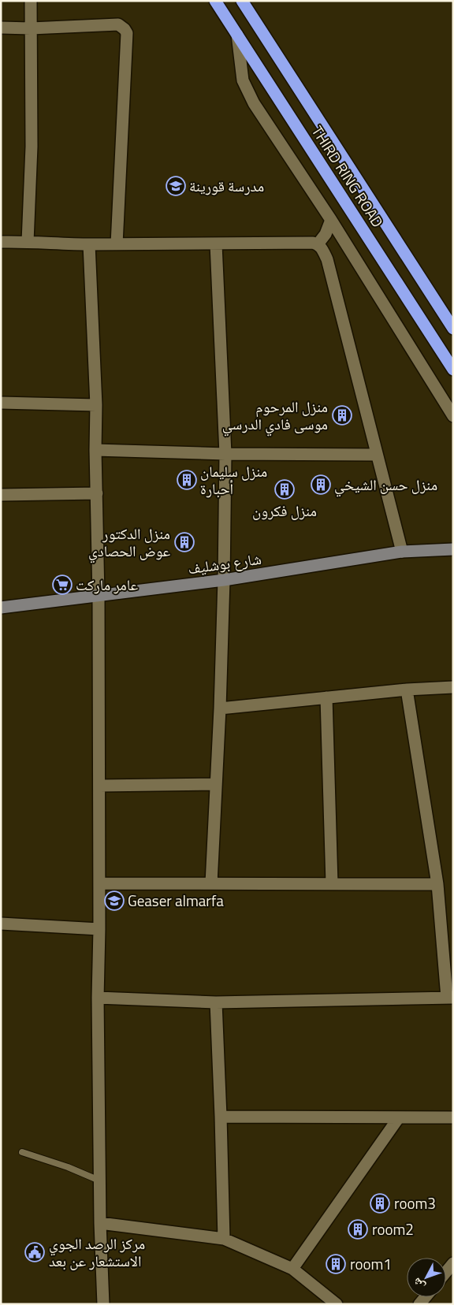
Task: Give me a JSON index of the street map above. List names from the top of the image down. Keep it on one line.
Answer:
{"streets":{"highway":["THIRD RING ROAD"],"street":["شارع بوشليف"]},"places":{"school or university":["مدرسة قورينة","Geaser almarfa"],"building":["منزل المرحوم موسى فادي الدرسي","منزل سليمان أحبارة","منزل حسن الشيخي","منزل فكرون","منزل الدكتور عوض الحصادي","room3","room2","room1"],"supermarket":["عامر ماركت"],"public building":["مركز الرصد الجوي الاستشعار عن بعد"]},"north":"bottom left"}
